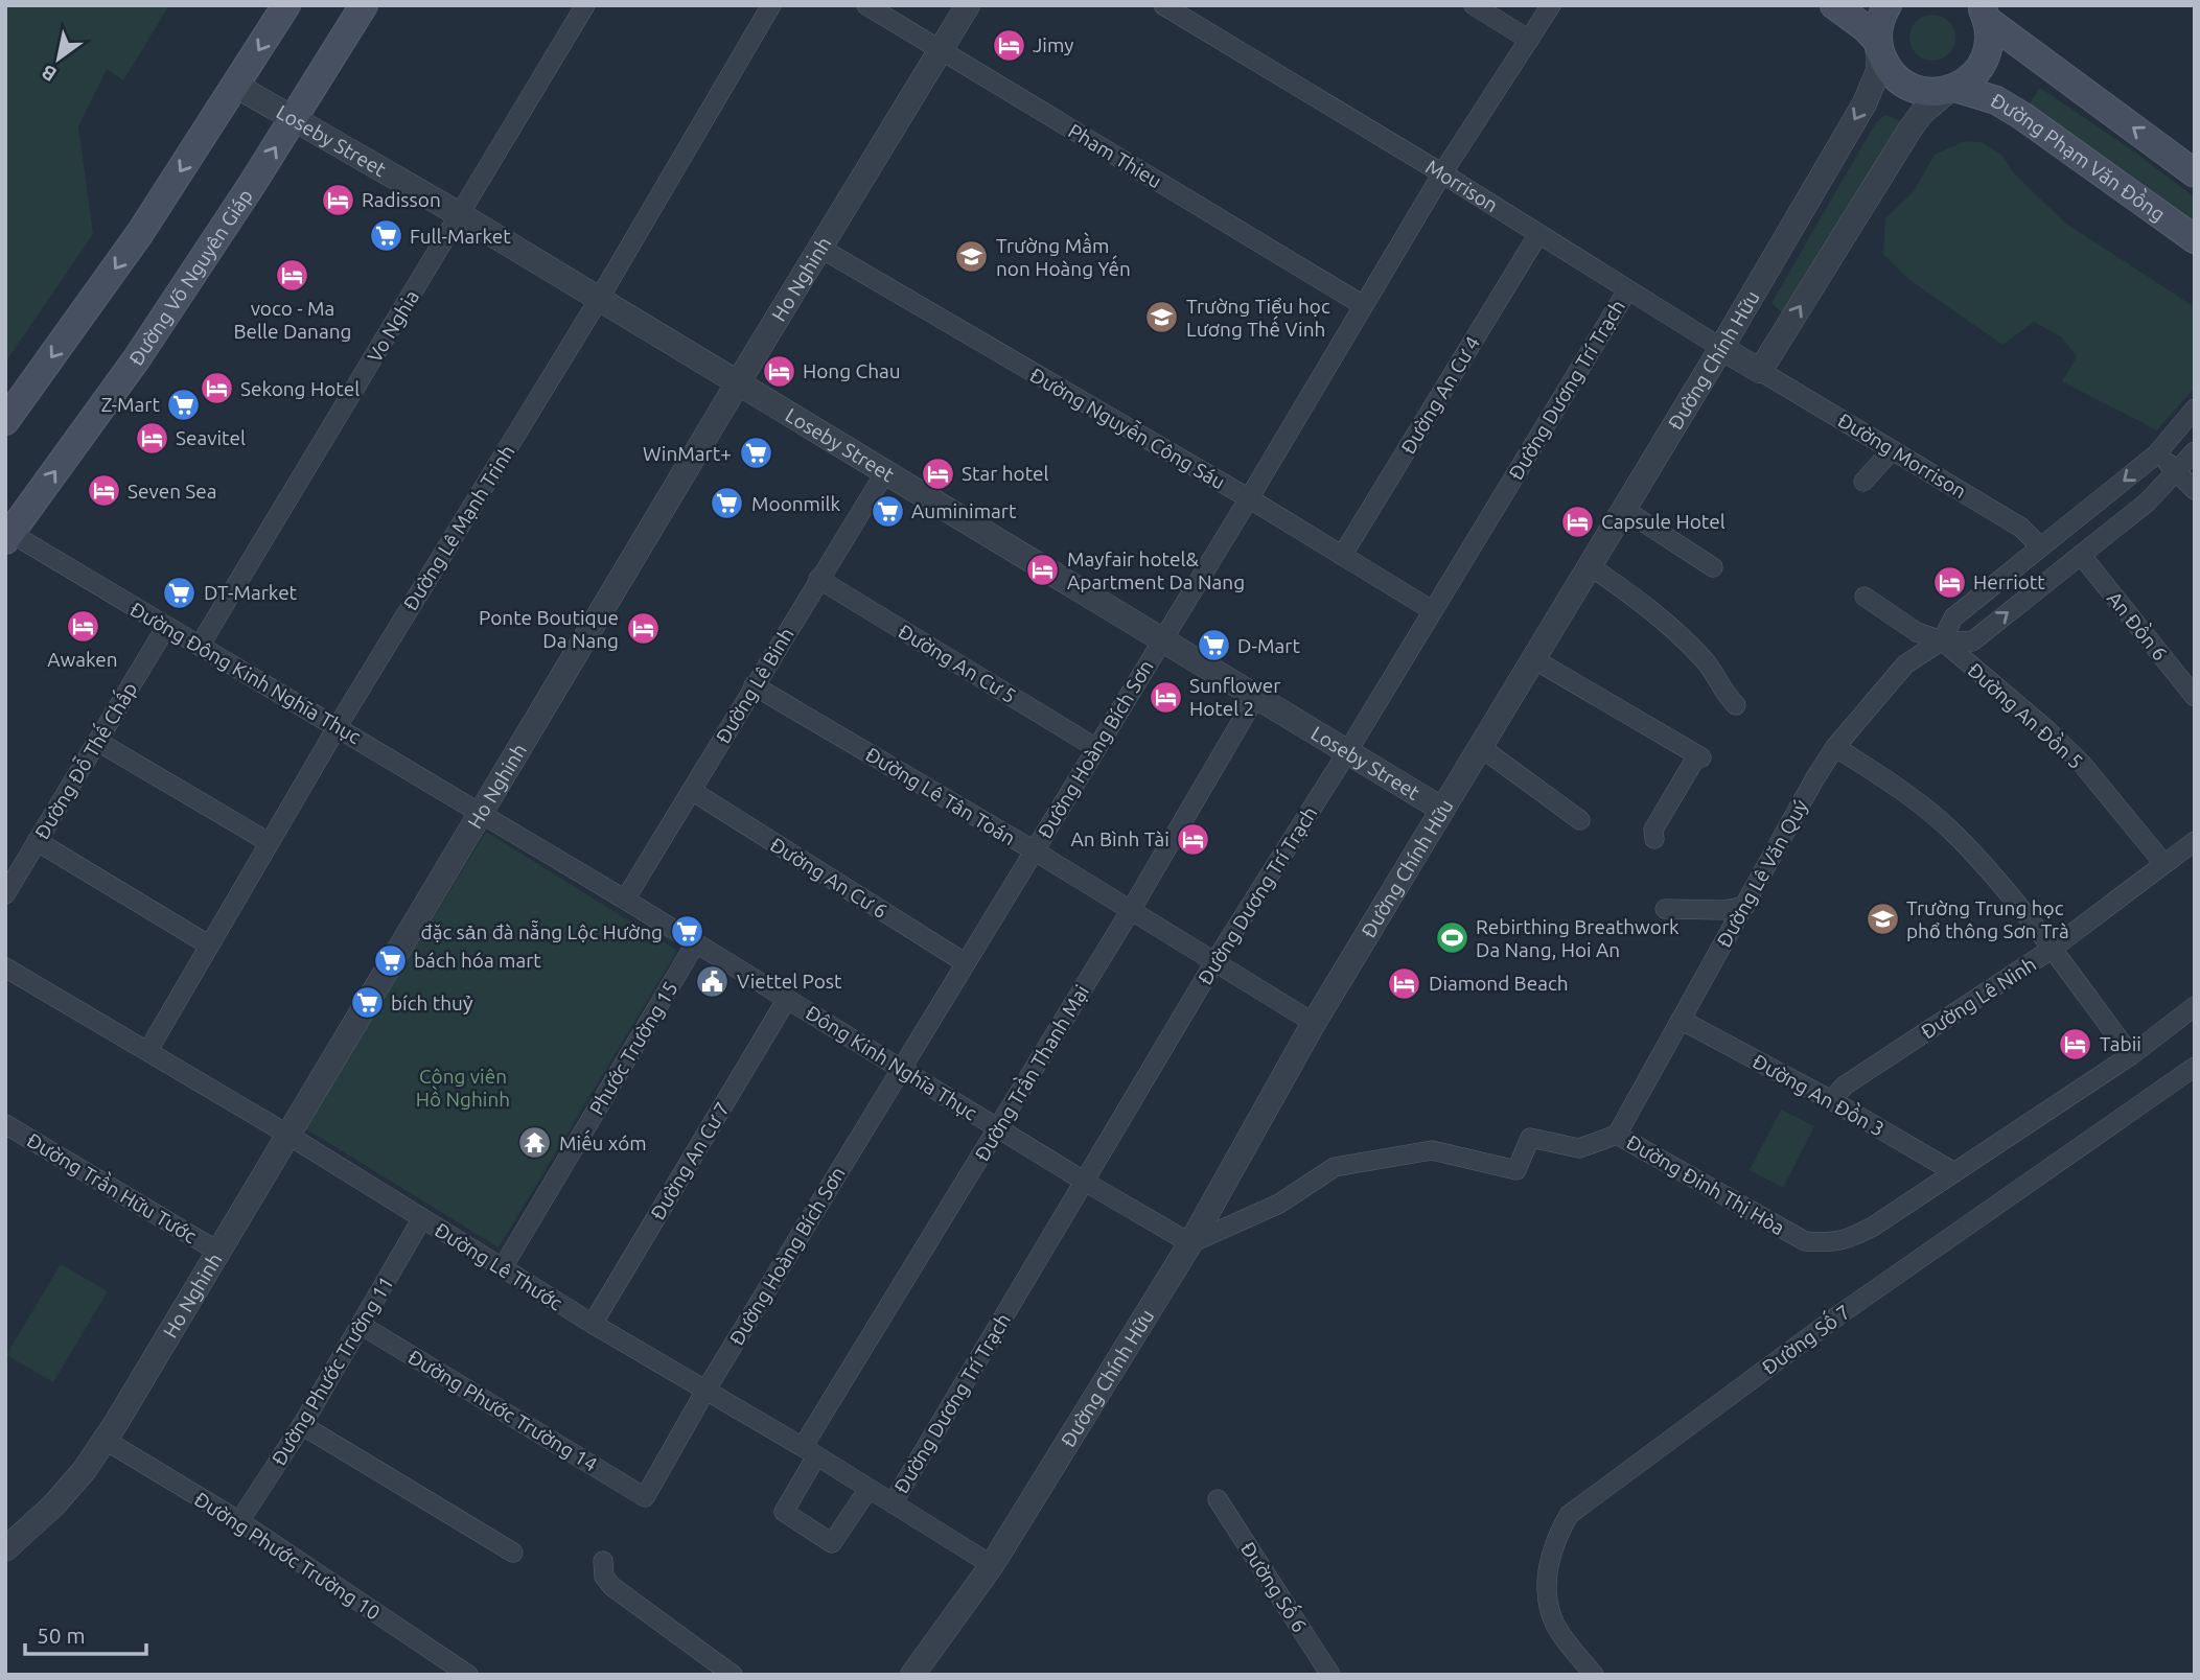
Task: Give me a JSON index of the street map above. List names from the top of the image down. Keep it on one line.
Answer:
{"streets":{"main road":["Đường Phạm Văn Đồng","Đường Võ Nguyên Giáp"],"street":["Loseby Street","Pham Thieu","Morrison","Ho Nghinh","Vo Nghia","Đường Chính Hữu","Đường Dương Trí Trạch","Đường An Cư 4","Đường Nguyễn Công Sáu","Đường Morrison","Đường Lê Mạnh Trinh","An Đồn 6","Đường An Cư 5","Đường Đông Kinh Nghĩa Thục","Đường Lê Binh","Đường An Đồn 5","Đường Hoàng Bích Sơn","Đường Đỗ Thế Chấp","Đường Lê Tân Toán","Đường Lê Văn Quý","Đường An Cư 6","Đường Lê Ninh","Phước Trường 15","Đông Kinh Nghĩa Thục","Đường Trần Thanh Mại","Đường An Đồn 3","Đường An Cư 7","Đường Đinh Thị Hòa","Đường Trần Hữu Tước","Đường Lê Thước","Đường Số 7","Đường Phước Trường 11","Đường Phước Trường 14","Đường Phước Trường 10","Đường Số 6"]},"crossings":[["Loseby Street","Đường Võ Nguyên Giáp"],["Loseby Street","Ho Nghinh"],["Loseby Street","Vo Nghia"],["Loseby Street","Đường Chính Hữu"],["Loseby Street","Đường Dương Trí Trạch"],["Loseby Street","Đường Lê Mạnh Trinh"],["Loseby Street","Đường Lê Binh"],["Loseby Street","Đường Hoàng Bích Sơn"],["Loseby Street","Đường Trần Thanh Mại"],["Pham Thieu","Ho Nghinh"],["Pham Thieu","Đường Hoàng Bích Sơn"],["Đường Phạm Văn Đồng","Đường Chính Hữu"],["Morrison","Đường Chính Hữu"],["Morrison","Đường Dương Trí Trạch"],["Morrison","Đường An Cư 4"],["Morrison","Đường Morrison"],["Morrison","Đường Hoàng Bích Sơn"],["Đường Võ Nguyên Giáp","Đường Đông Kinh Nghĩa Thục"],["Ho Nghinh","Đường Nguyễn Công Sáu"],["Ho Nghinh","Đường Đông Kinh Nghĩa Thục"],["Ho Nghinh","Đông Kinh Nghĩa Thục"],["Ho Nghinh","Đường Trần Hữu Tước"],["Ho Nghinh","Đường Lê Thước"],["Ho Nghinh","Đường Phước Trường 10"],["Vo Nghia","Đường Đông Kinh Nghĩa Thục"],["Đường Chính Hữu","Đường Lê Tân Toán"],["Đường Chính Hữu","Đông Kinh Nghĩa Thục"],["Đường Chính Hữu","Đường Đinh Thị Hòa"],["Đường Chính Hữu","Đường Lê Thước"],["Đường Dương Trí Trạch","Đường Nguyễn Công Sáu"],["Đường Dương Trí Trạch","Đường Lê Tân Toán"],["Đường Dương Trí Trạch","Đông Kinh Nghĩa Thục"],["Đường Dương Trí Trạch","Đường Lê Thước"],["Đường An Cư 4","Đường Nguyễn Công Sáu"],["Đường Nguyễn Công Sáu","Đường Hoàng Bích Sơn"],["Đường Morrison","Đường Lê Văn Quý"],["Đường Lê Mạnh Trinh","Đường Đông Kinh Nghĩa Thục"],["Đường Lê Mạnh Trinh","Đường Lê Thước"],["An Đồn 6","Đường Lê Văn Quý"],["Đường An Cư 5","Đường Lê Binh"],["Đường An Cư 5","Đường Hoàng Bích Sơn"],["Đường Đông Kinh Nghĩa Thục","Đường Đỗ Thế Chấp"],["Đường Đông Kinh Nghĩa Thục","Đông Kinh Nghĩa Thục"],["Đường Lê Binh","Đường Lê Tân Toán"],["Đường Lê Binh","Đường An Cư 6"],["Đường Lê Binh","Đông Kinh Nghĩa Thục"],["Đường An Đồn 5","Đường Lê Văn Quý"],["Đường An Đồn 5","Đường Lê Ninh"],["Đường Hoàng Bích Sơn","Đường Lê Tân Toán"],["Đường Hoàng Bích Sơn","Đường An Cư 6"],["Đường Hoàng Bích Sơn","Đông Kinh Nghĩa Thục"],["Đường Hoàng Bích Sơn","Đường Lê Thước"],["Đường Hoàng Bích Sơn","Đường Phước Trường 14"],["Đường Lê Tân Toán","Đường Trần Thanh Mại"],["Đường Lê Văn Quý","Đường An Đồn 3"],["Đường Lê Văn Quý","Đường Đinh Thị Hòa"],["Đường Lê Ninh","Đường An Đồn 3"],["Phước Trường 15","Đông Kinh Nghĩa Thục"],["Phước Trường 15","Đường Lê Thước"],["Đông Kinh Nghĩa Thục","Đường Trần Thanh Mại"],["Đông Kinh Nghĩa Thục","Đường An Cư 7"],["Đông Kinh Nghĩa Thục","Đường Đinh Thị Hòa"],["Đường Trần Thanh Mại","Đường Lê Thước"],["Đường An Đồn 3","Đường Đinh Thị Hòa"],["Đường An Cư 7","Đường Lê Thước"],["Đường Lê Thước","Đường Phước Trường 11"],["Đường Phước Trường 11","Đường Phước Trường 14"],["Đường Phước Trường 11","Đường Phước Trường 10"]],"parks":["Công viên Hồ Nghinh"],"places":{"hotel":["Jimy","Radisson","voco - Ma Belle Danang","Hong Chau","Sekong Hotel","Seavitel","Star hotel","Seven Sea","Capsule Hotel","Mayfair hotel& Apartment Da Nang","Herriott","Awaken","Ponte Boutique Da Nang","Sunflower Hotel 2","An Bình Tài","Diamond Beach","Tabii"],"supermarket":["Full-Market","Z-Mart","WinMart+","Moonmilk","Auminimart","DT-Market","D-Mart","đặc sản đà nẵng Lộc Hường","bách hóa mart","bích thuỷ"],"school or university":["Trường Mầm non Hoàng Yến","Trường Tiểu học Lương Thế Vinh","Trường Trung học phổ thông Sơn Trà"],"sports":["Rebirthing Breathwork Da Nang, Hoi An"],"public building":["Viettel Post"],"temple":["Miếu xóm"]},"scale_bar":"50 m","north":"bottom left"}
